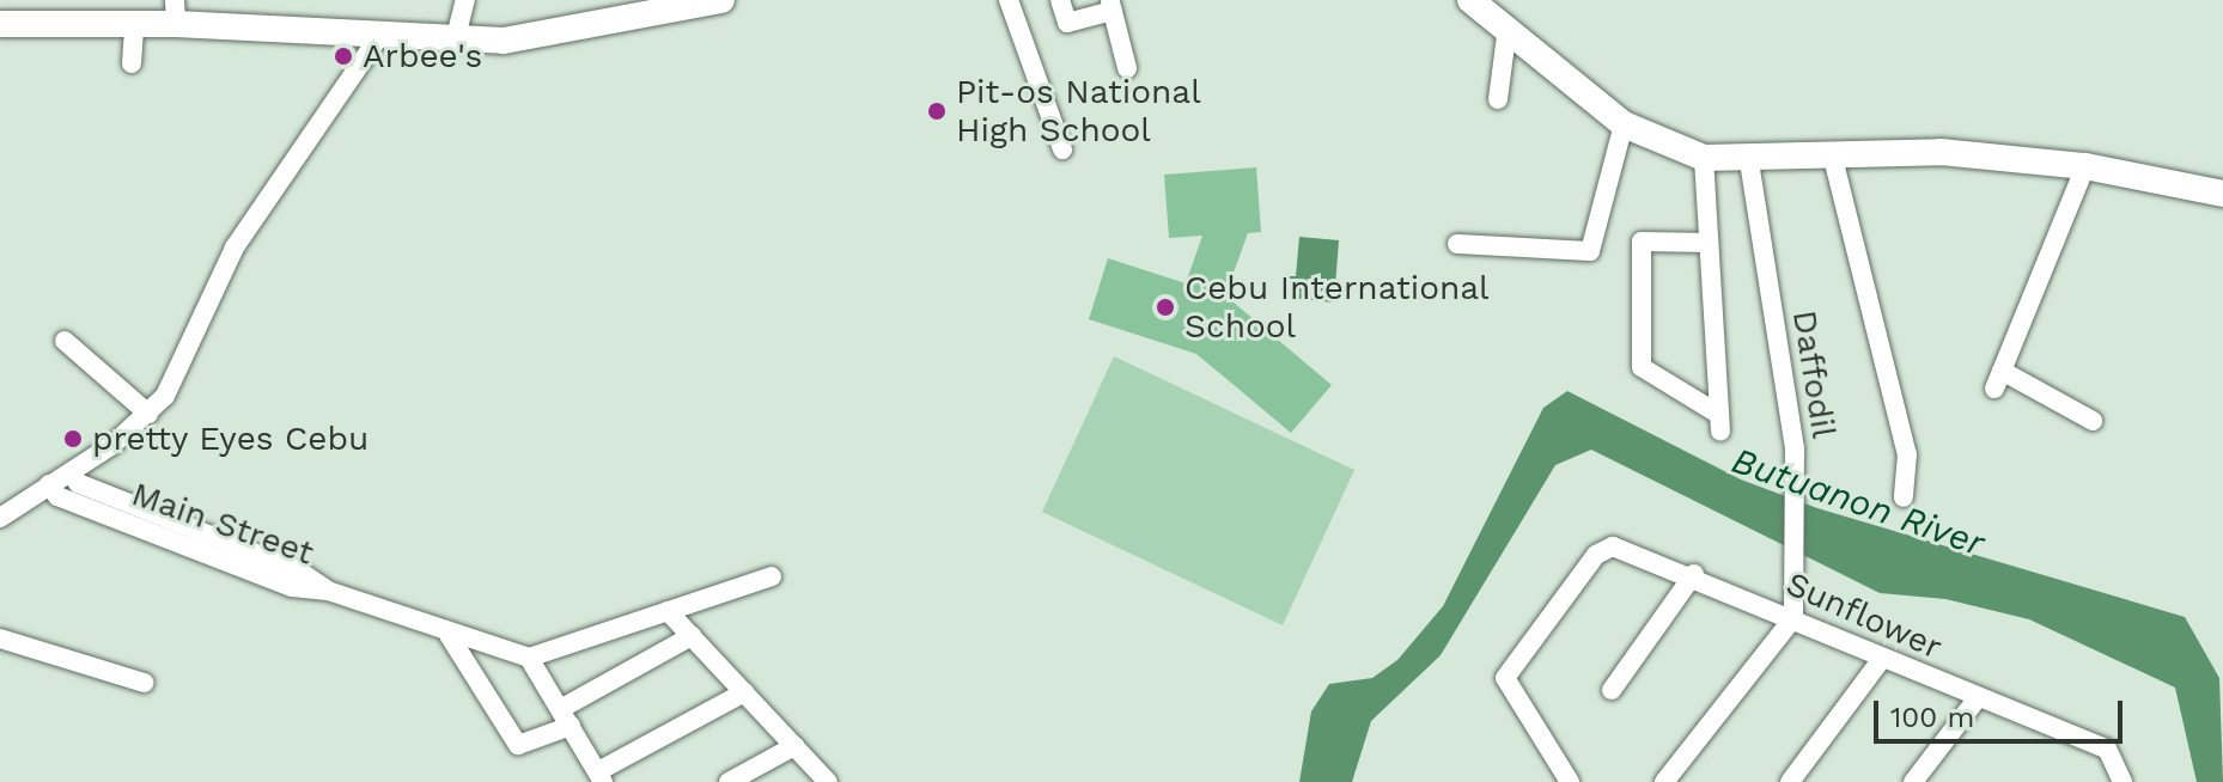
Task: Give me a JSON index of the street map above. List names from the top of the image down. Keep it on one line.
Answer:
{"streets":{"street":["Daffodil","Main Street","Sunflower"]},"crossings":[["Daffodil","Sunflower"]],"water":["Butuanon River"],"places":["Arbee's","Pit-os National High School","Cebu International School","pretty Eyes Cebu"],"scale_bar":"100 m"}
